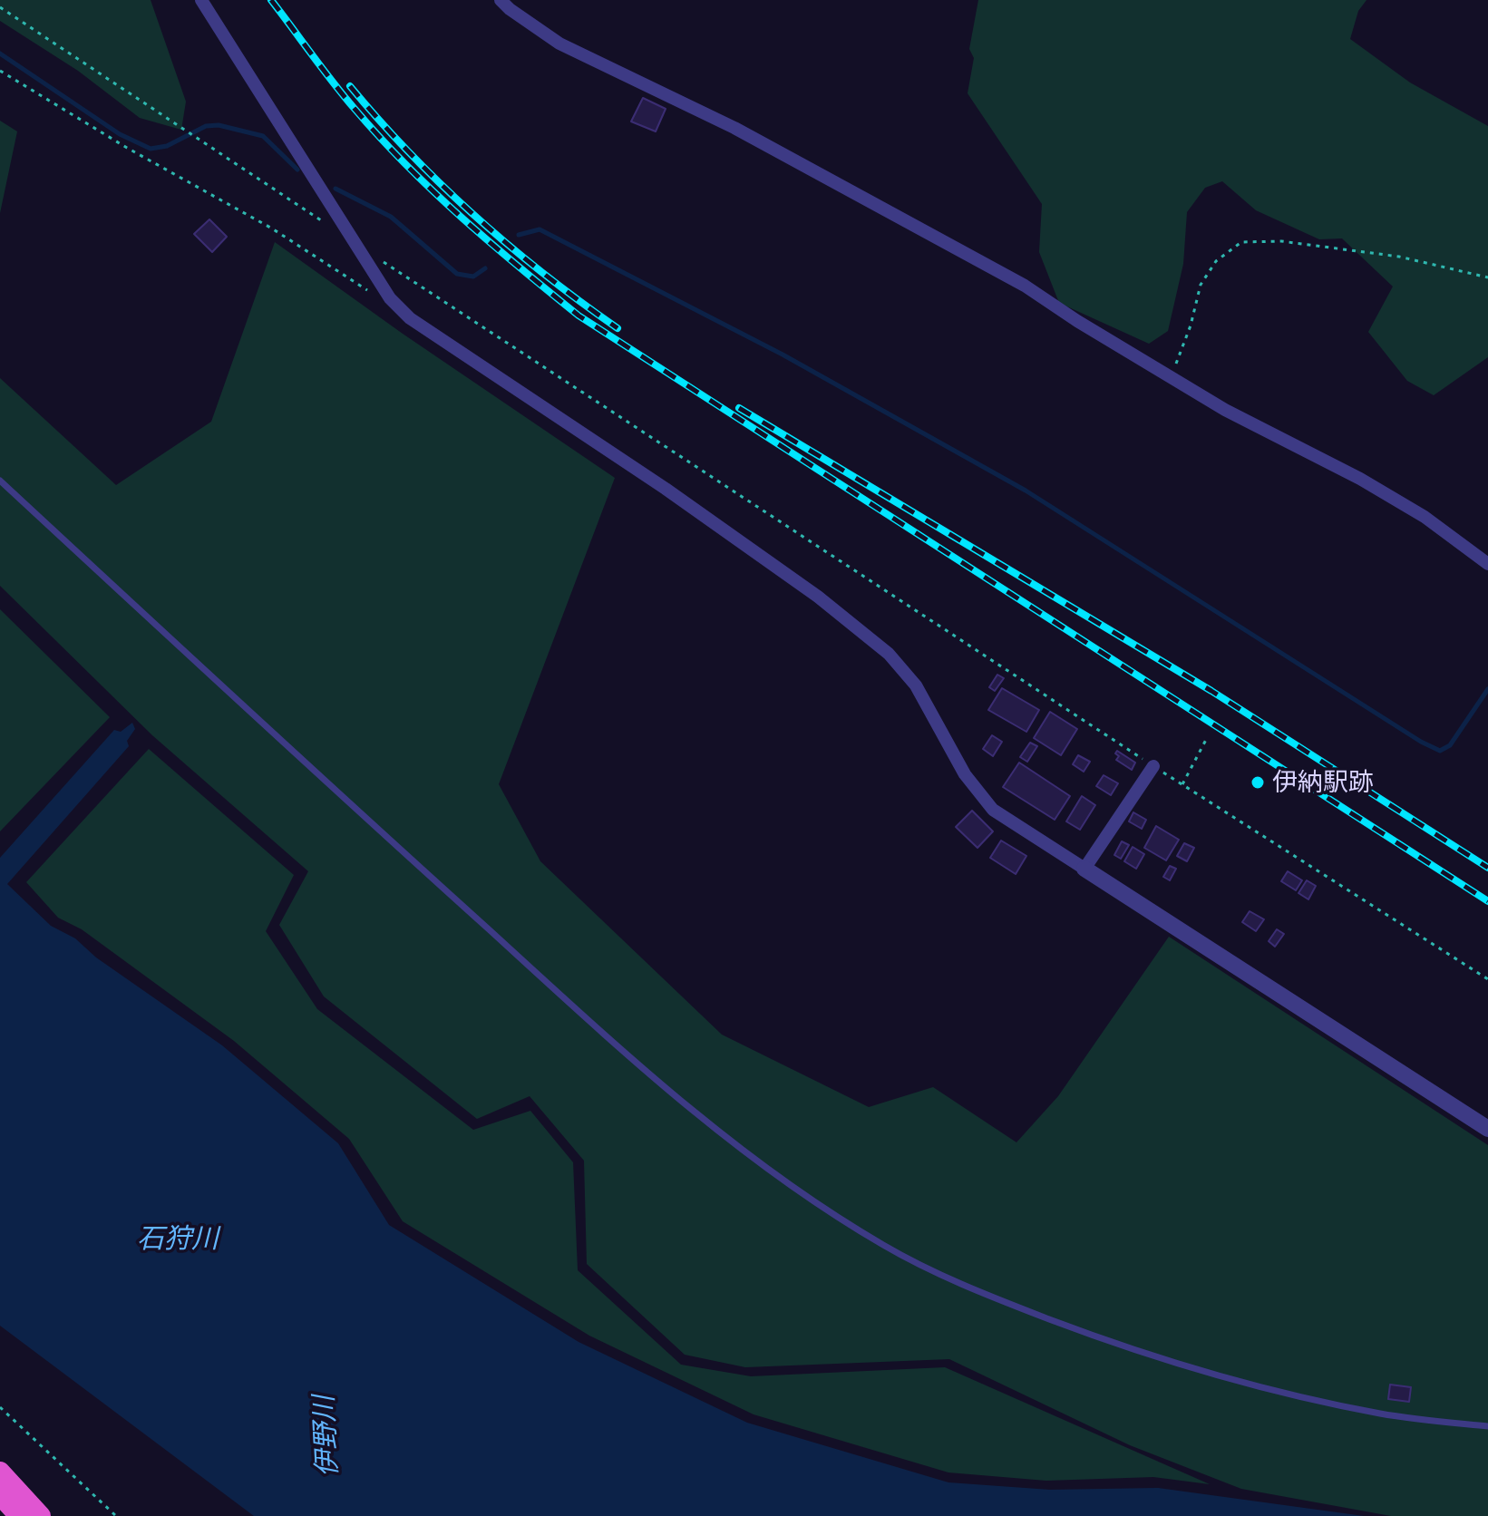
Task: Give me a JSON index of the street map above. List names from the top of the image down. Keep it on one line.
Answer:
{"water":["石狩川","伊野川"],"places":["伊納駅跡"]}
